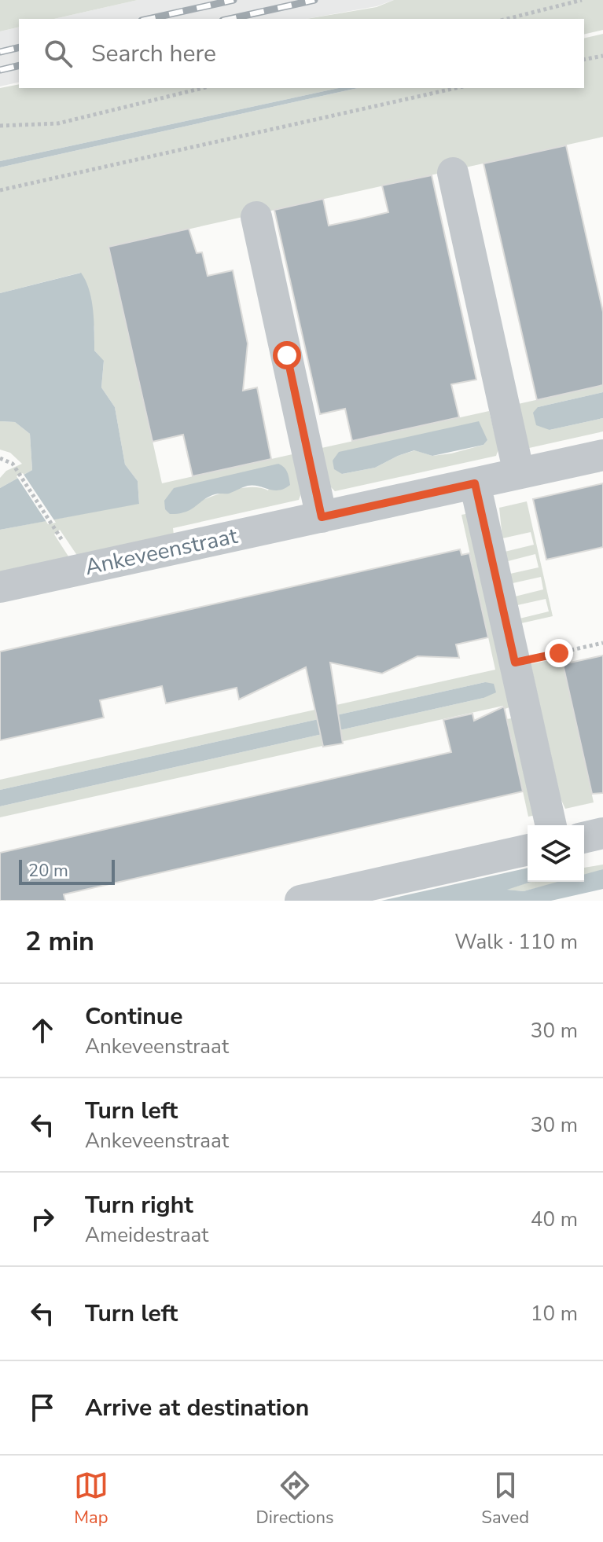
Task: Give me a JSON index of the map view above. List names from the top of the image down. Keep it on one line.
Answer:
{"streets":{"street":["Ankeveenstraat"]},"scale_bar":"20 m","page":{"search":"Search here","scale":"20 m","heading":["2 min","Walk · 110 m"],"list":[["Continue","Ankeveenstraat","30 m"],["Turn left","Ankeveenstraat","30 m"],["Turn right","Ameidestraat","40 m"],["Turn left","10 m"],"Arrive at destination"],"nav":["Map","Directions","Saved"]}}
